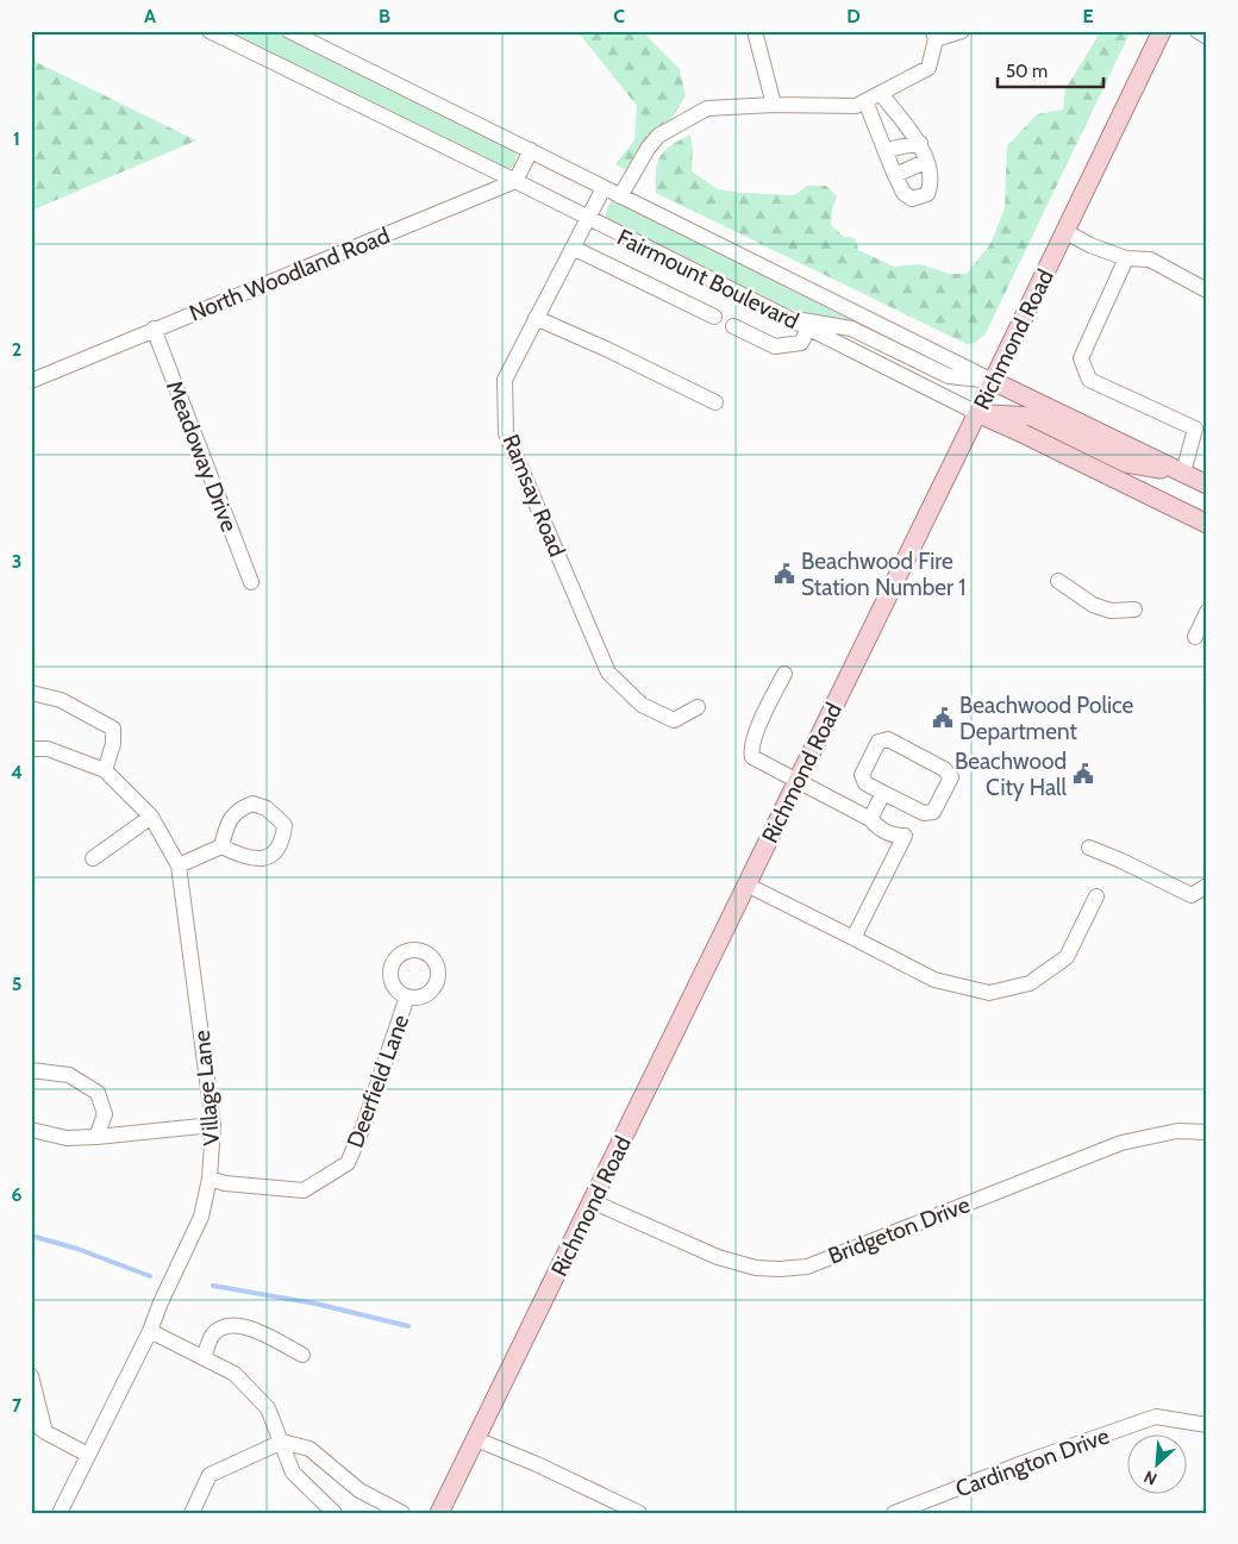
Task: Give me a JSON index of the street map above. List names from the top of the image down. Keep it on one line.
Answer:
{"streets":{"main road":["Fairmount Boulevard","Richmond Road"],"street":["North Woodland Road","Meadoway Drive","Ramsay Road","Deerfield Lane","Village Lane","Bridgeton Drive","Cardington Drive"]},"crossings":[["North Woodland Road","Fairmount Boulevard"],["North Woodland Road","Meadoway Drive"],["Fairmount Boulevard","Richmond Road"],["Fairmount Boulevard","Ramsay Road"],["Richmond Road","Bridgeton Drive"],["Deerfield Lane","Village Lane"]],"places":{"public building":["Beachwood Fire Station Number 1","Beachwood Police Department","Beachwood City Hall"]},"scale_bar":"50 m","north":"bottom left","grid":{"columns":["A","B","C","D","E"],"rows":["1","2","3","4","5","6","7"]}}
